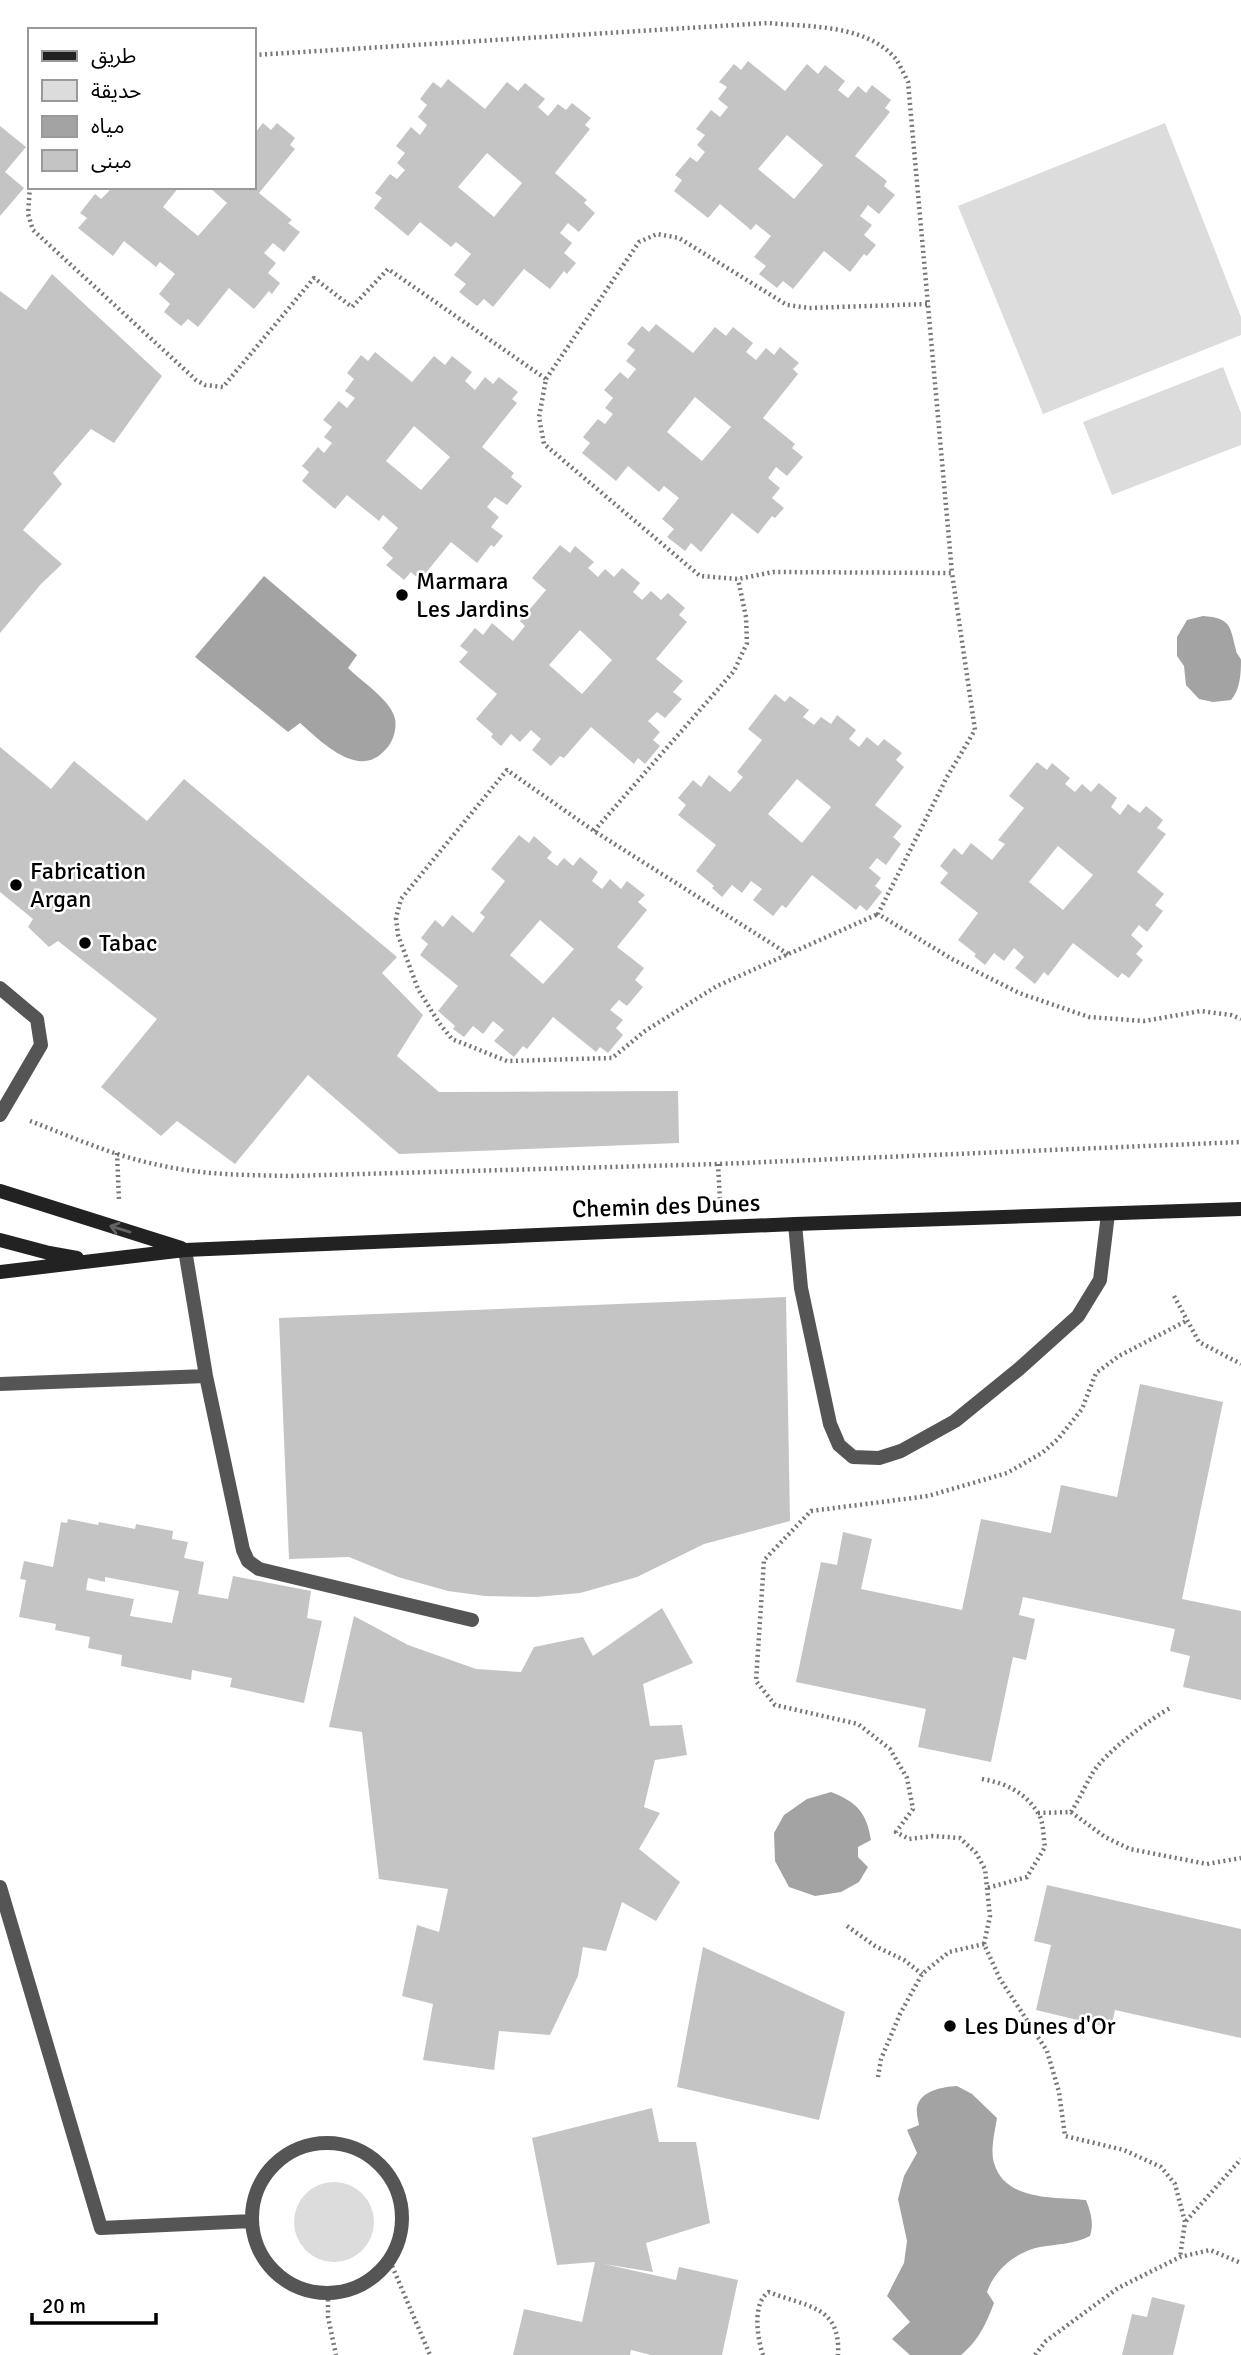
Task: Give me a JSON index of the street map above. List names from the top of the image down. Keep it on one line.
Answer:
{"streets":{"street":["Chemin des Dunes"]},"places":["Marmara Les Jardins","Fabrication Argan","Tabac","Les Dunes d'Or"],"legend":["طريق","حديقة","مياه","مبنى"],"scale_bar":"20 m"}
